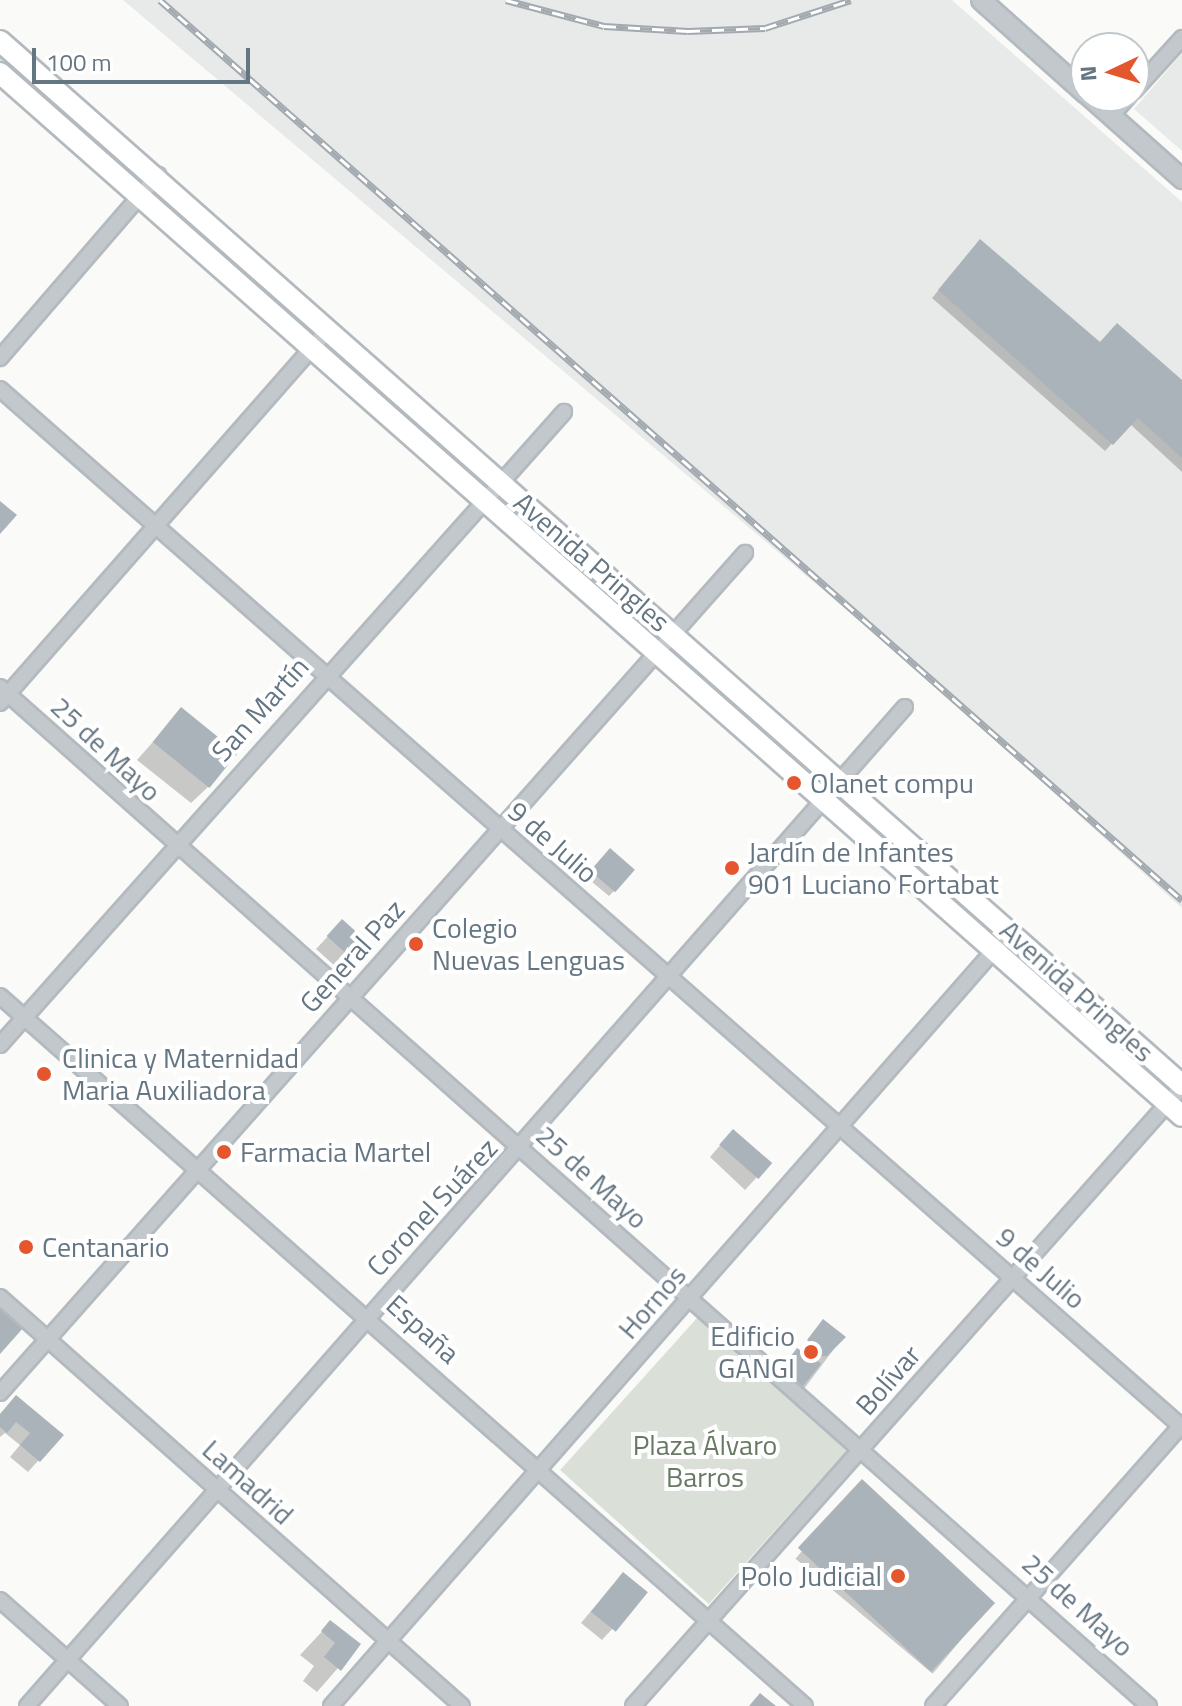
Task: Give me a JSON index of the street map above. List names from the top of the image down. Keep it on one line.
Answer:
{"streets":{"main road":["Avenida Pringles"],"street":["San Martín","25 de Mayo","9 de Julio","General Paz","Coronel Suárez","Hornos","España","Bolívar","Lamadrid"]},"crossings":[["Avenida Pringles","San Martín"],["Avenida Pringles","General Paz"],["Avenida Pringles","Coronel Suárez"],["Avenida Pringles","Hornos"],["Avenida Pringles","Bolívar"],["San Martín","25 de Mayo"],["San Martín","9 de Julio"],["San Martín","España"],["25 de Mayo","General Paz"],["25 de Mayo","Coronel Suárez"],["25 de Mayo","Hornos"],["25 de Mayo","Bolívar"],["9 de Julio","General Paz"],["9 de Julio","Coronel Suárez"],["9 de Julio","Hornos"],["9 de Julio","Bolívar"],["General Paz","España"],["General Paz","Lamadrid"],["Coronel Suárez","España"],["Coronel Suárez","Lamadrid"],["Hornos","España"],["Hornos","Lamadrid"],["España","Bolívar"]],"parks":["Plaza Álvaro Barros"],"places":["Olanet compu","Jardín de Infantes 901 Luciano Fortabat","Colegio Nuevas Lenguas","Clinica y Maternidad Maria Auxiliadora","Farmacia Martel","Centanario","Edificio GANGI","Polo Judicial"],"scale_bar":"100 m","north":"left"}
